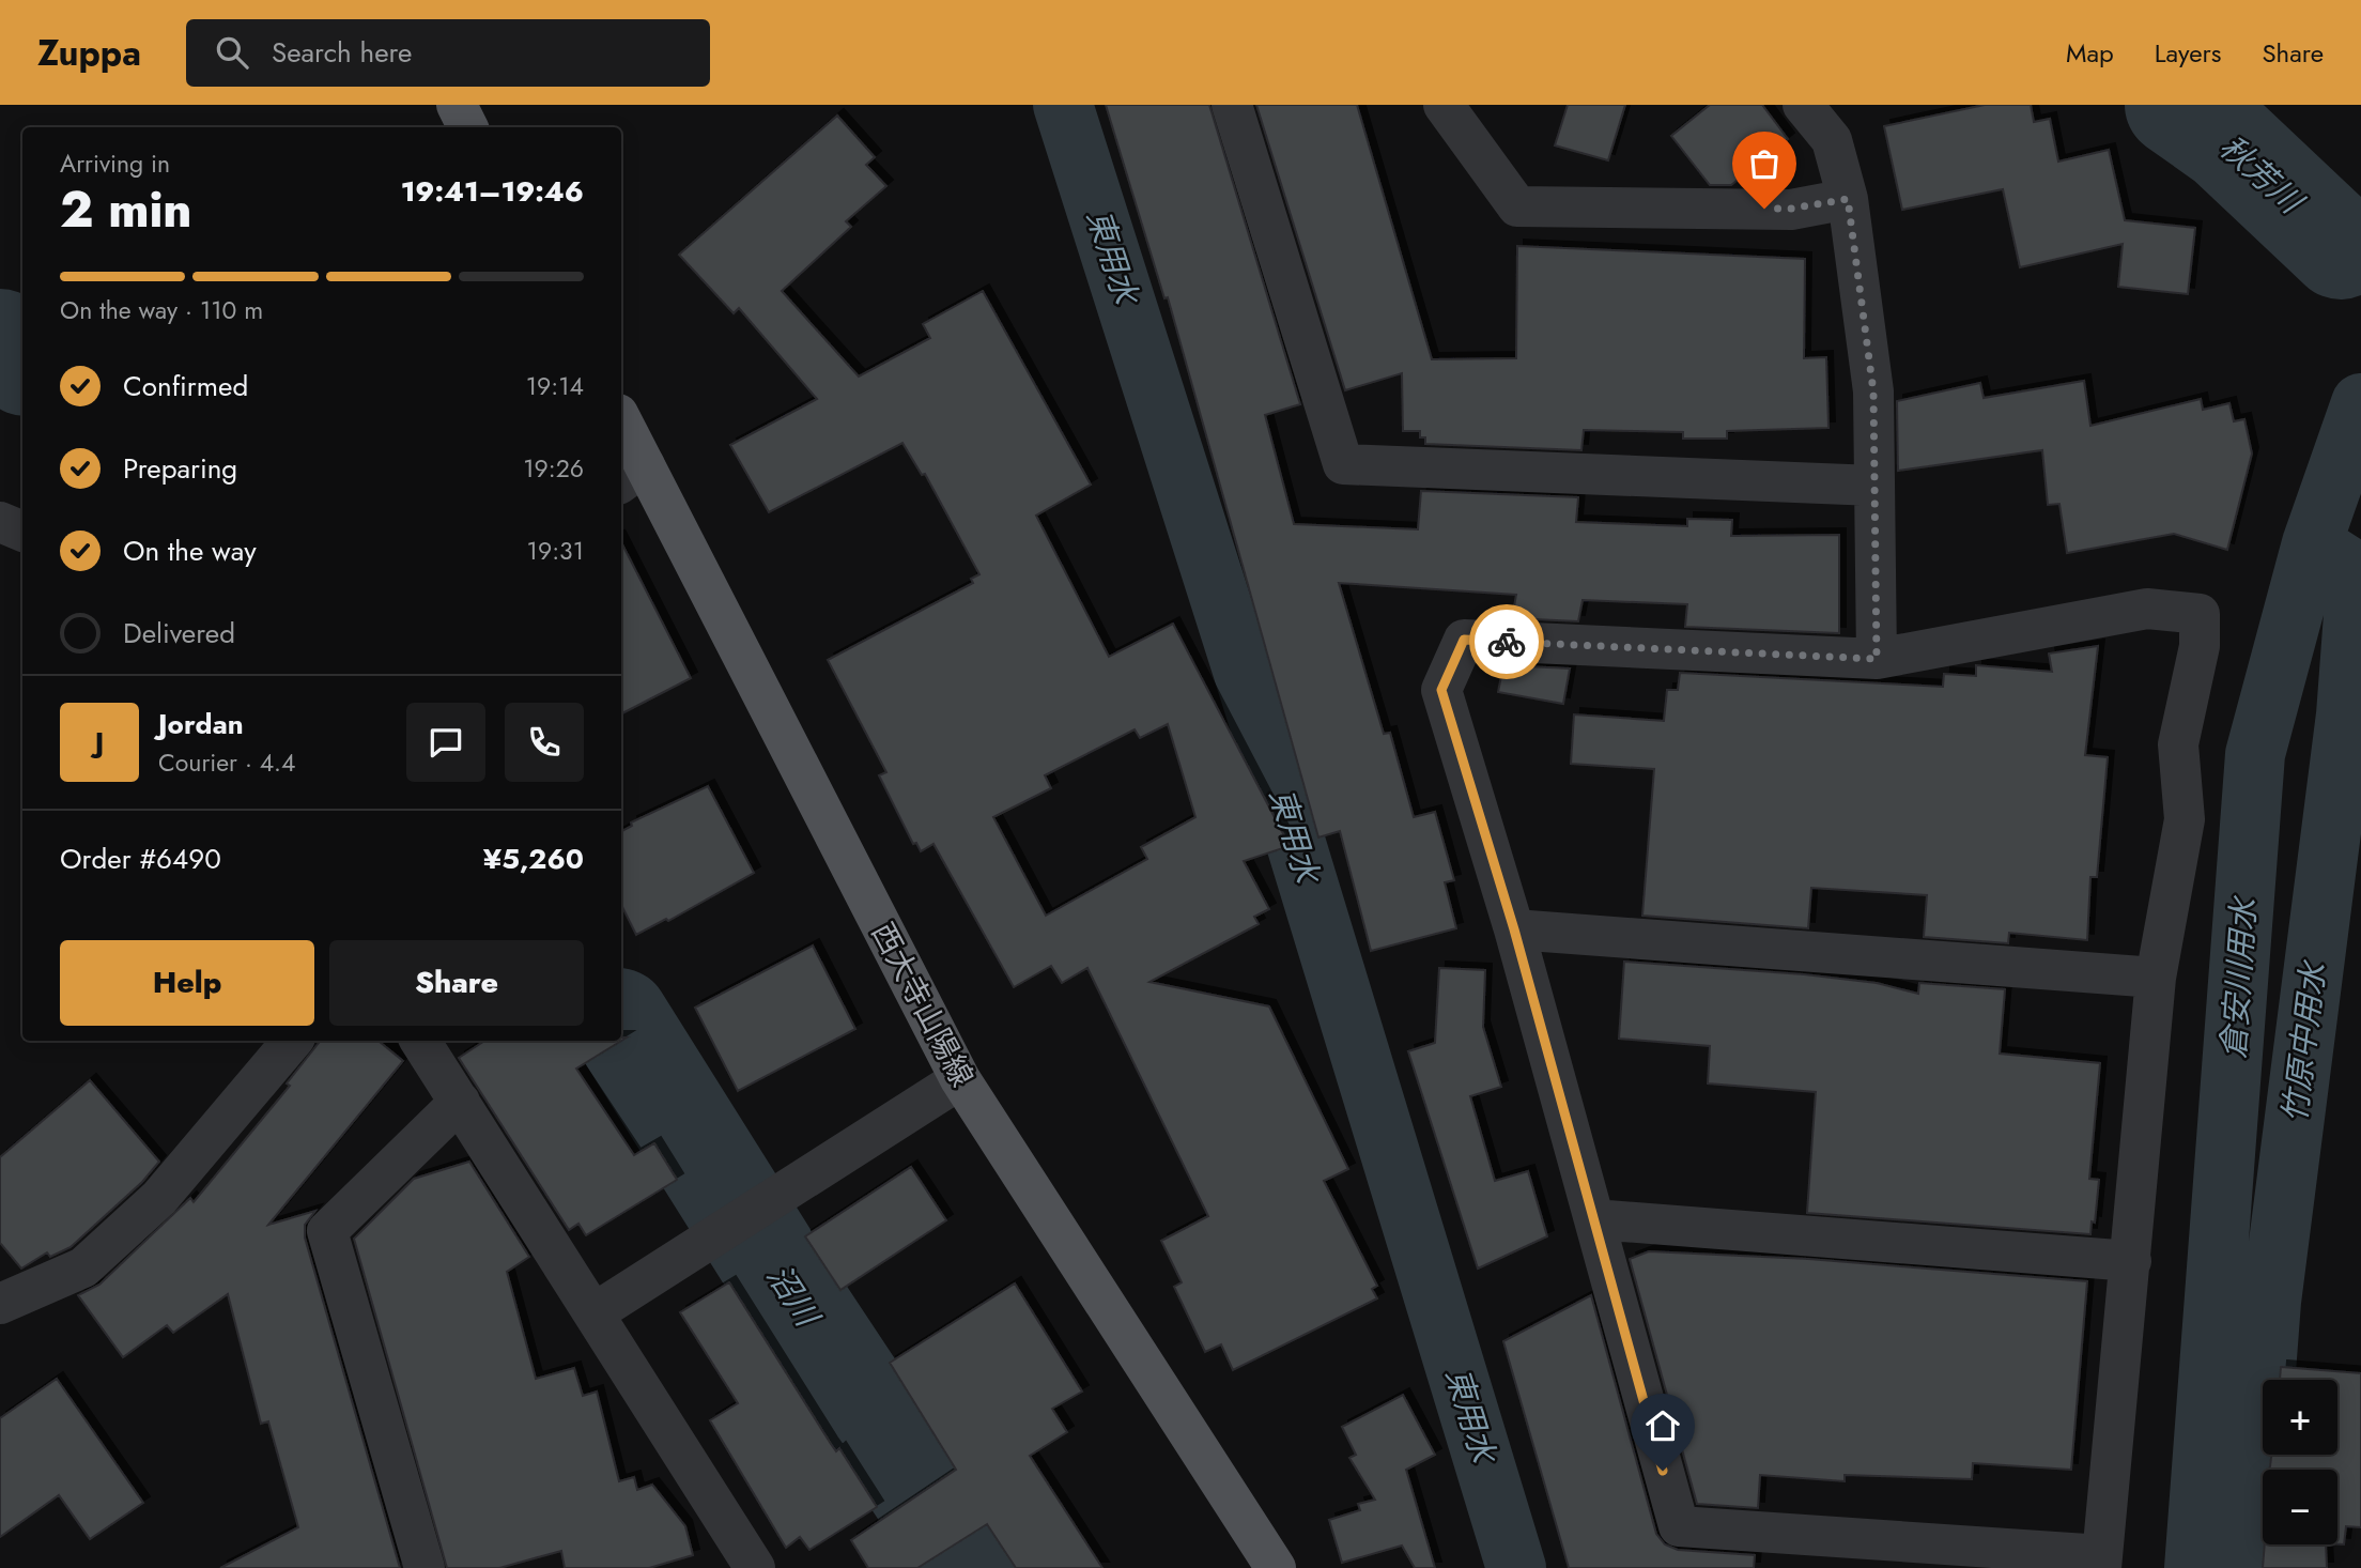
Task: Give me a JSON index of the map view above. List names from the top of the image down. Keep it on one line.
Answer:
{"streets":{"main road":["西大寺山陽線"]},"water":["秋芳川","東用水","倉安川用水","竹原中用水","沼川"],"page":{"header":"Zuppa","search":"Search here","nav":["Map","Layers","Share"],"heading":["2 min","Arriving in","19:41–19:46"],"panel":["Jordan","Courier · 4.4","Order #6490","¥5,260"],"bar":"On the way · 110 m","list":[["Confirmed","19:14"],["Preparing","19:26"],["On the way","19:31"],"Delivered"],"round":"J","buttons":["Help","Share"],"map_buttons":["+","−"]}}
